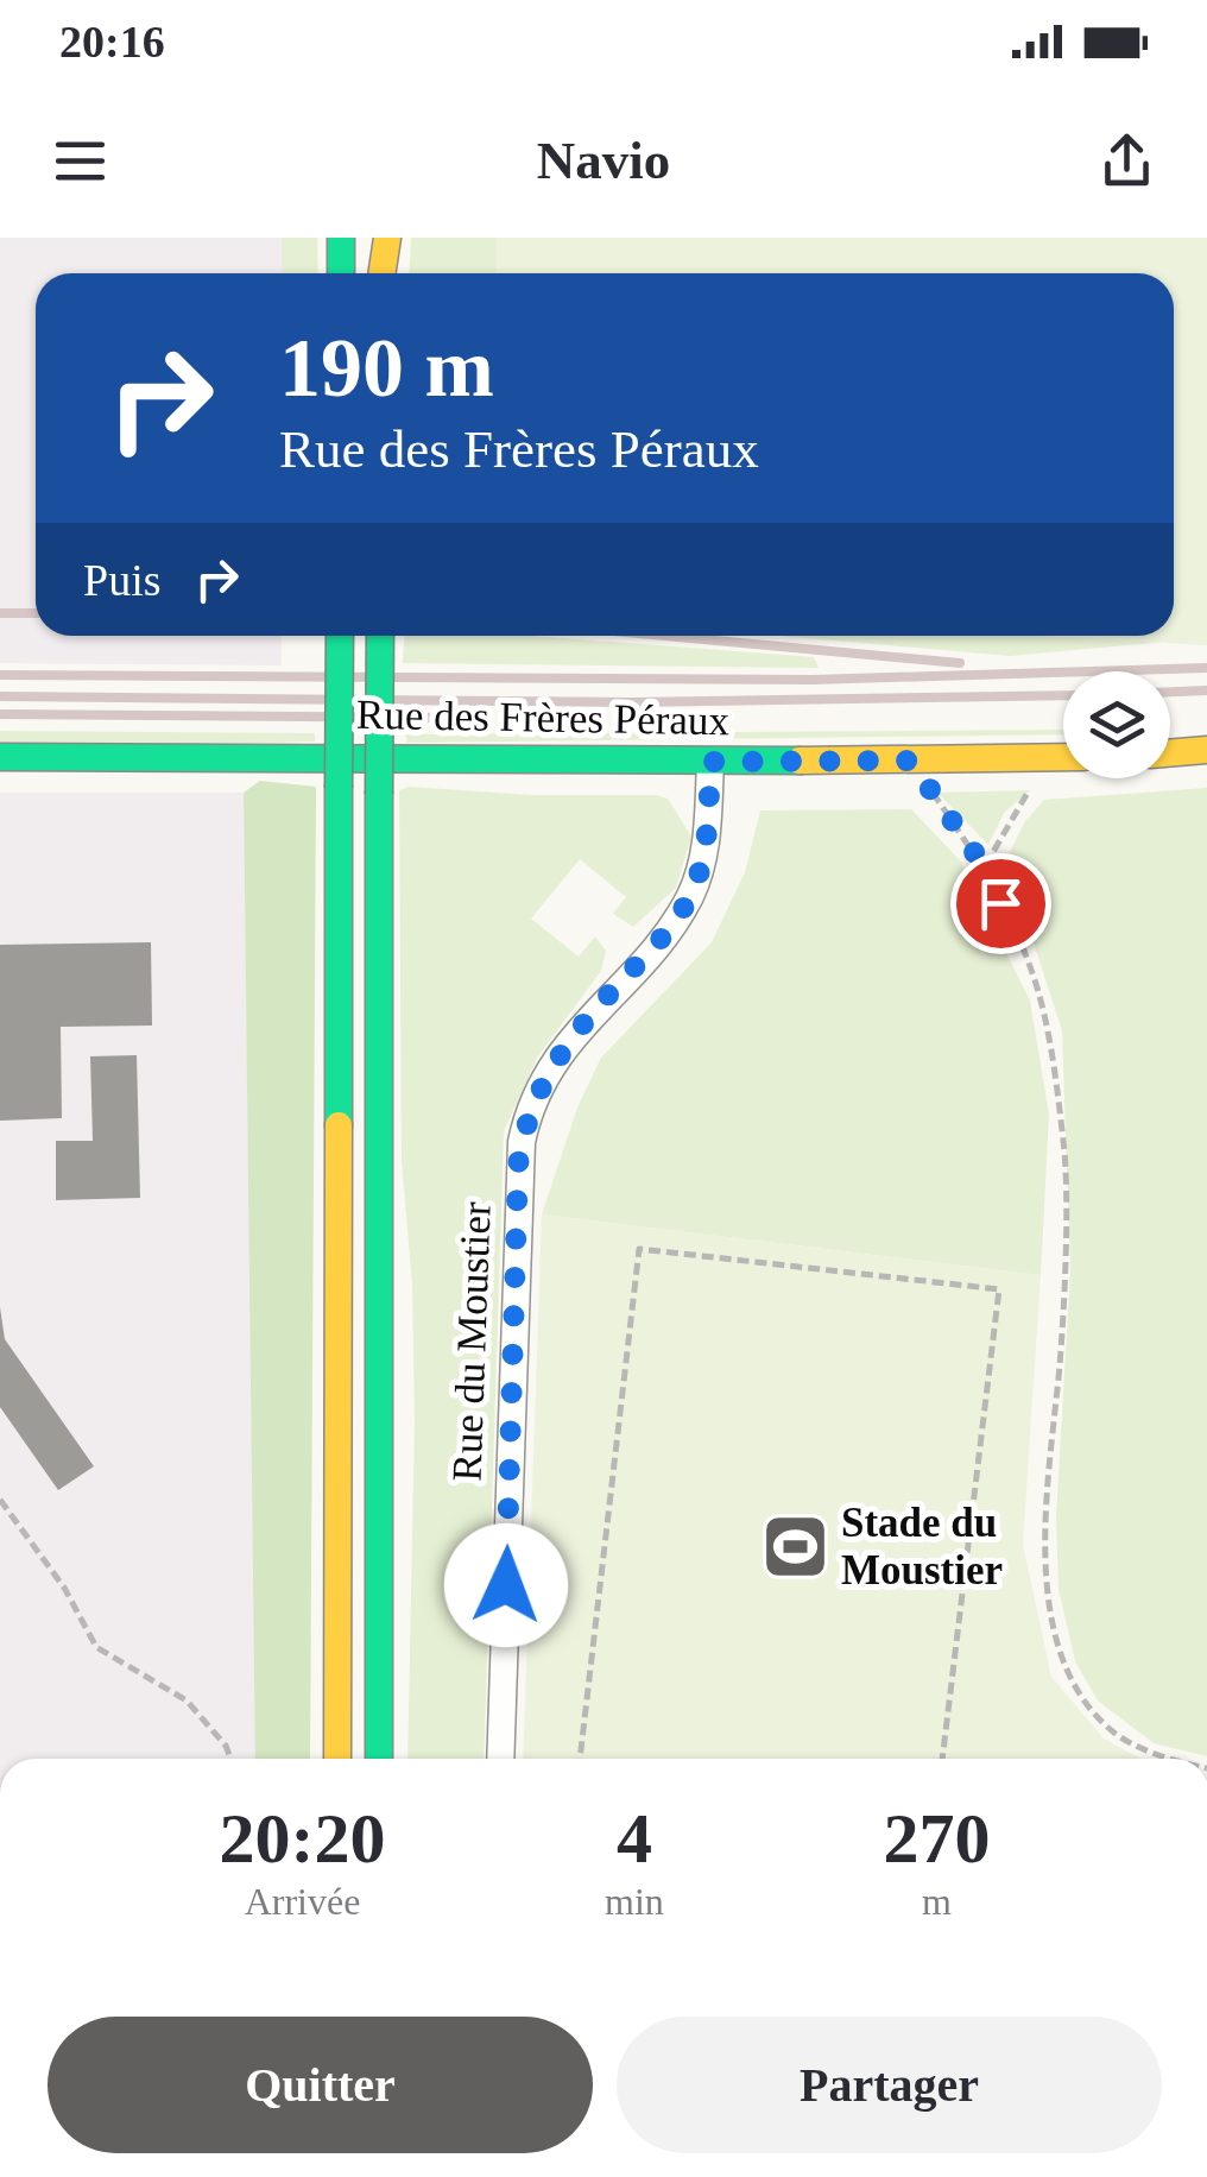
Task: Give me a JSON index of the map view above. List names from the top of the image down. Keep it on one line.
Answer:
{"streets":{"main road":["Rue des Frères Péraux"],"street":["Rue du Moustier"]},"crossings":[["Rue des Frères Péraux","Rue du Moustier"]],"places":{"sports":["Stade du Moustier"]},"page":{"status":"20:16","header":"Navio","turn":["190 m","Rue des Frères Péraux"],"then":"Puis","eta":["20:20","Arrivée","4","min","270","m"],"buttons":["Quitter","Partager"]}}
